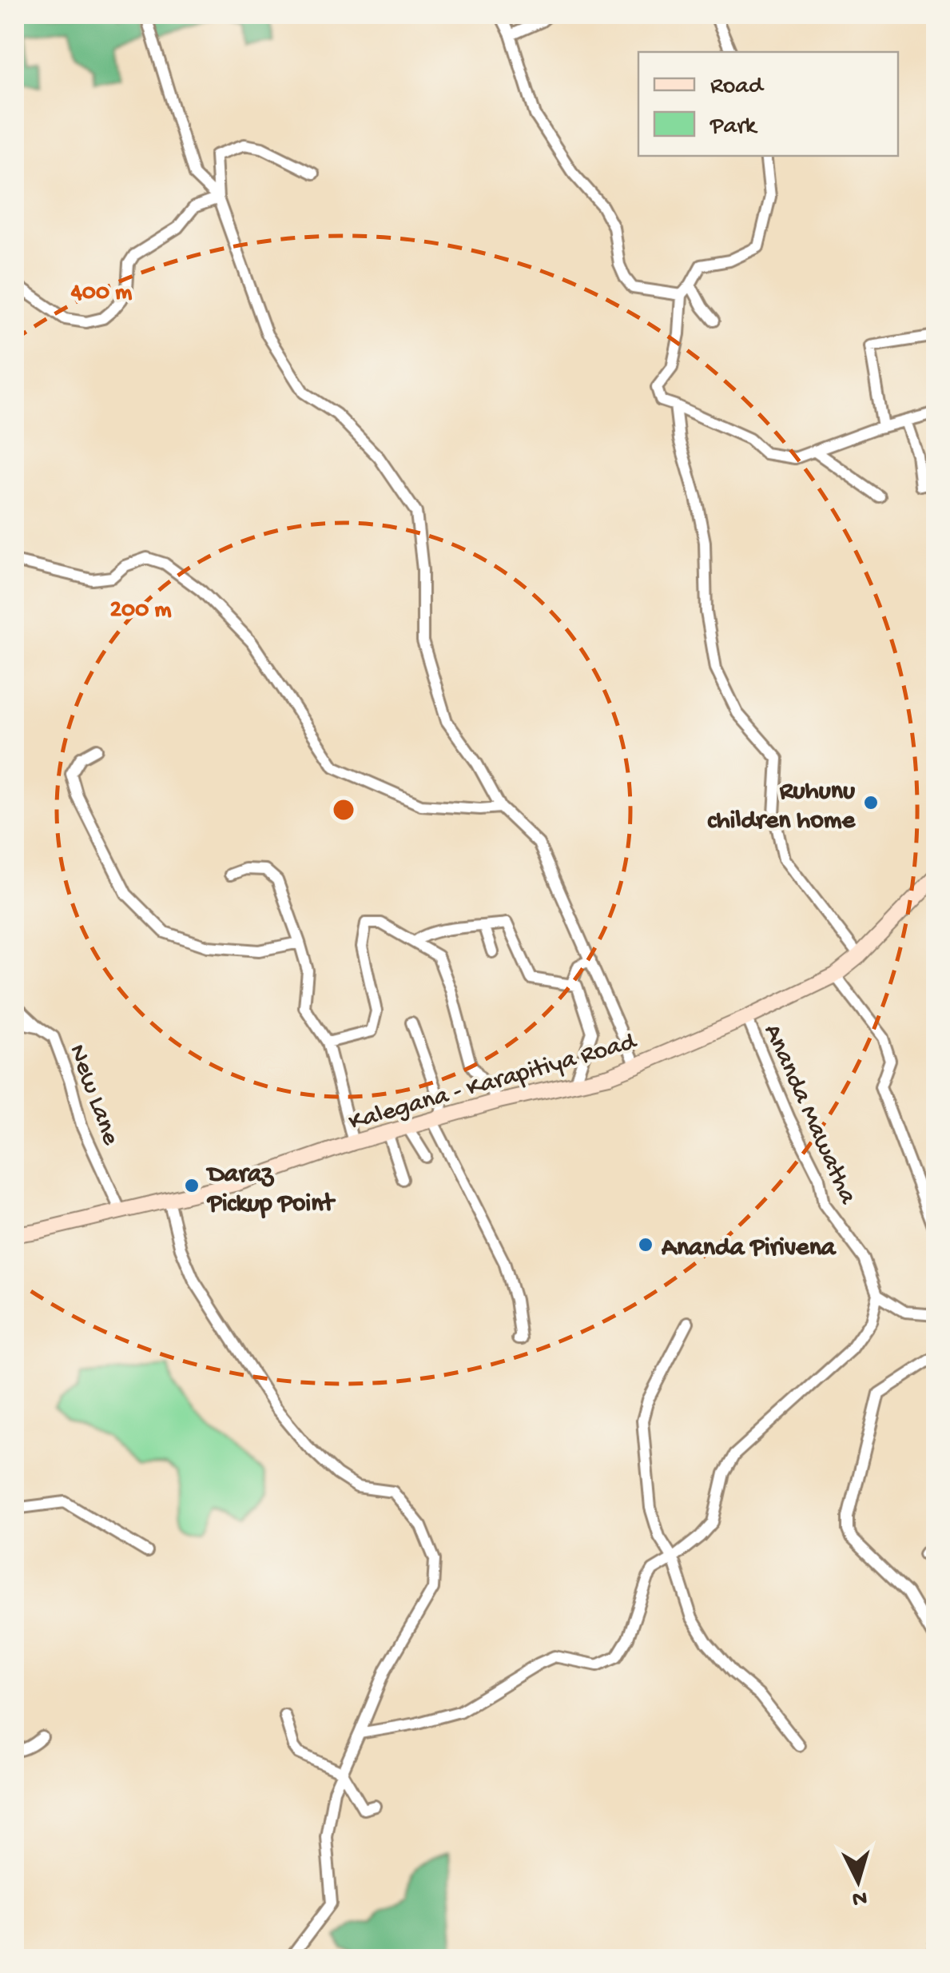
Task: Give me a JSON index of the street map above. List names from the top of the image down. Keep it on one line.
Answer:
{"streets":{"main road":["Kalegana - Karapitiya Road"],"street":["New Lane","Ananda Mawatha"]},"crossings":[["Kalegana - Karapitiya Road","New Lane"],["Kalegana - Karapitiya Road","Ananda Mawatha"]],"places":["Ruhunu children home","Daraz Pickup Point","Ananda Pirivena"],"legend":["Road","Park"],"north":"bottom","rings":["400 m","200 m"]}
